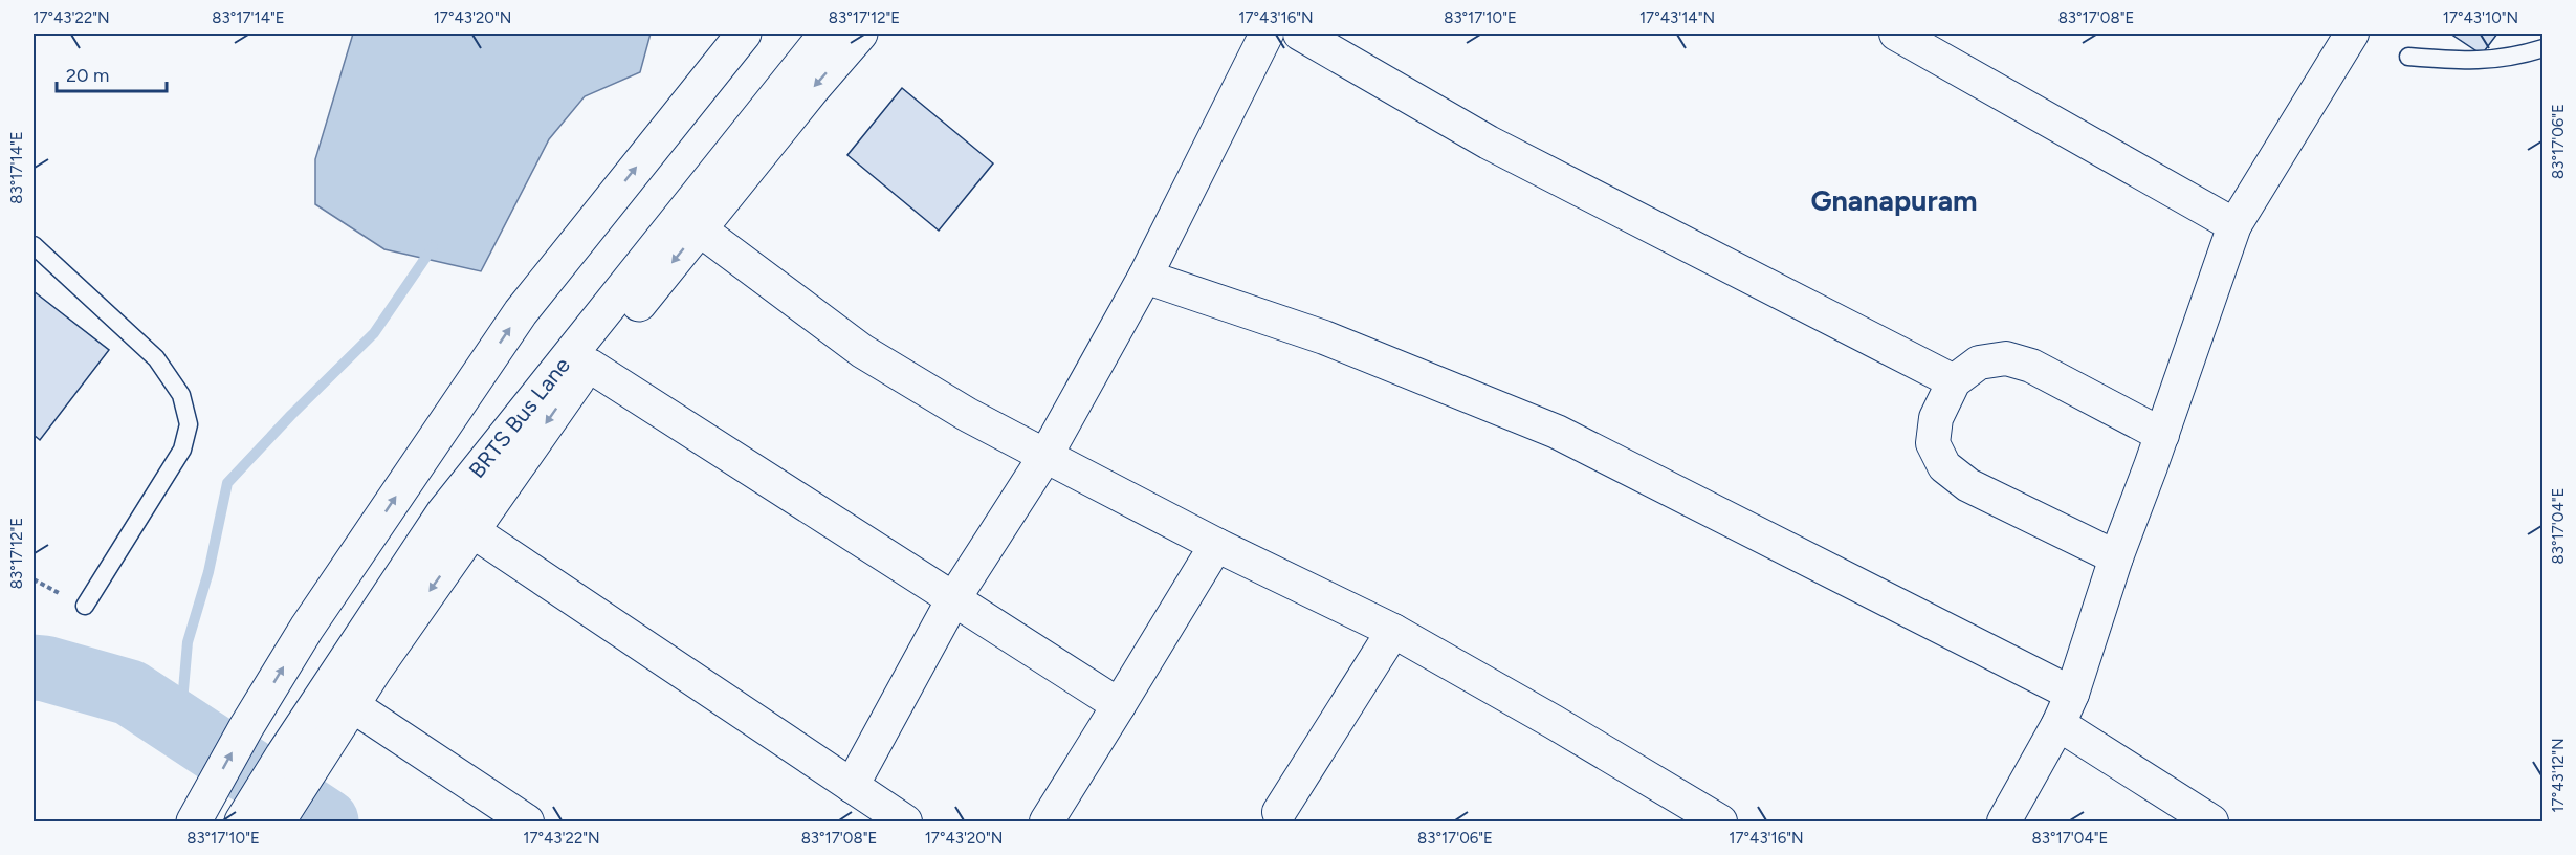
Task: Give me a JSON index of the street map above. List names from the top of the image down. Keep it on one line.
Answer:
{"streets":{"main road":["BRTS Bus Lane"]},"districts":["Gnanapuram"],"scale_bar":"20 m","coordinates":["17°43'22\"N","83°17'14\"E","17°43'20\"N","83°17'12\"E","17°43'16\"N","83°17'10\"E","17°43'14\"N","83°17'08\"E","17°43'10\"N","83°17'06\"E","83°17'04\"E","17°43'12\"N"]}
